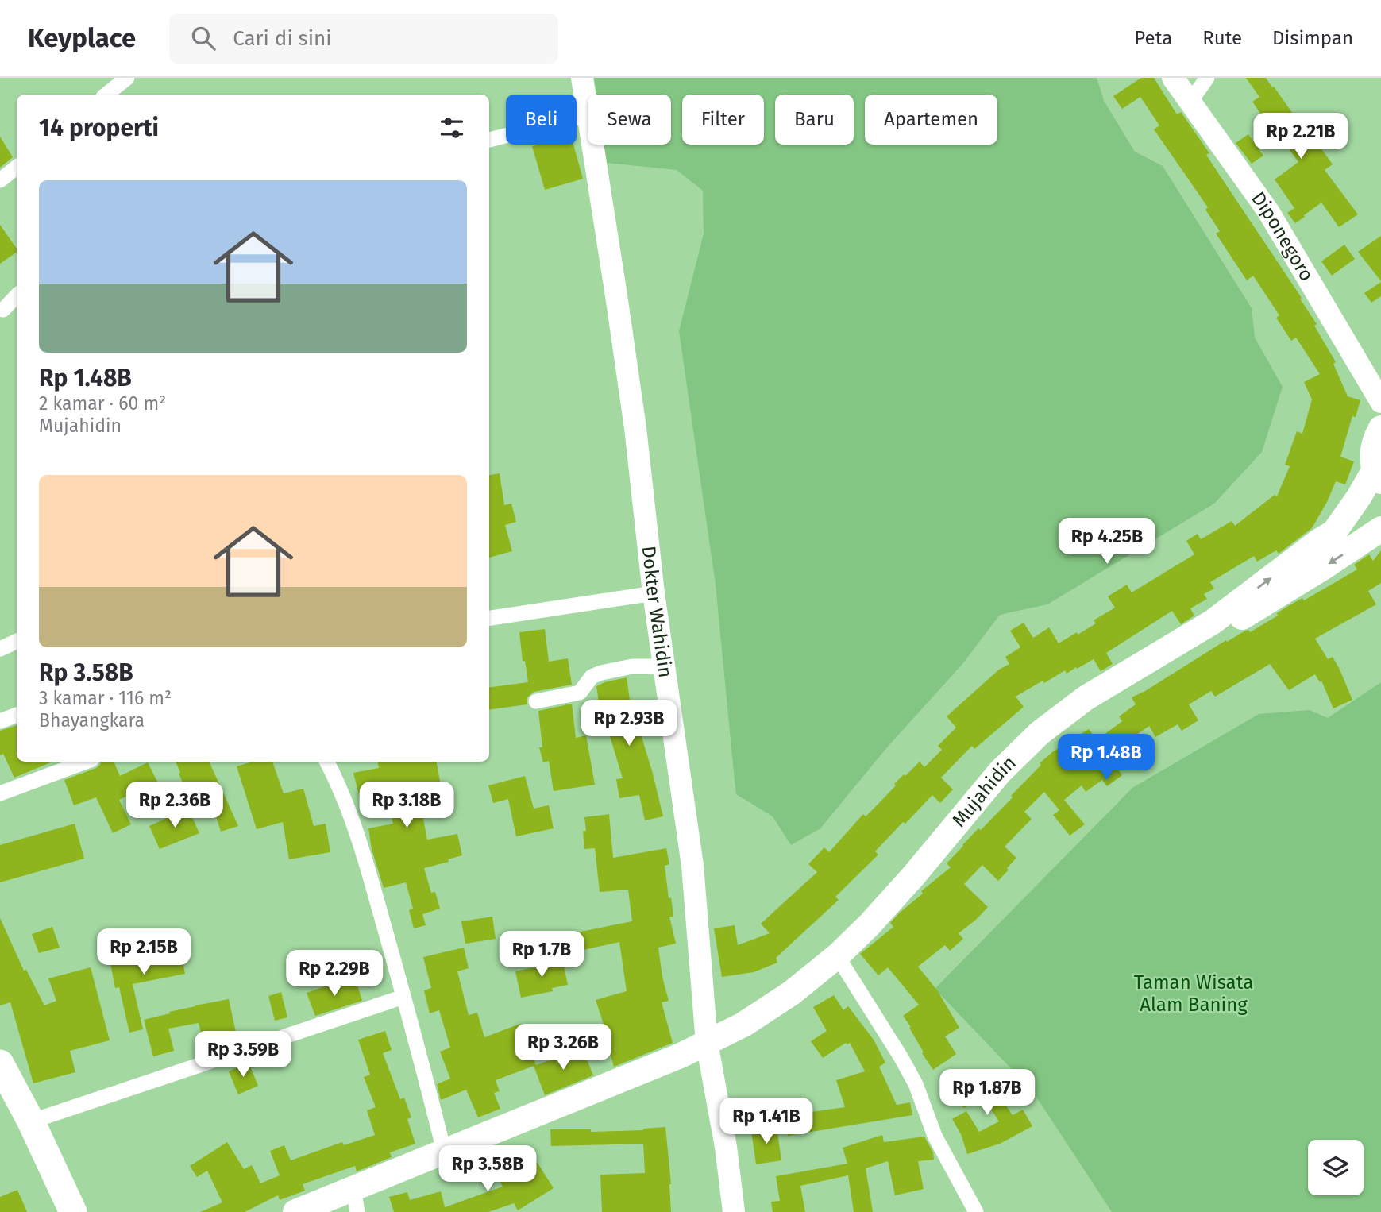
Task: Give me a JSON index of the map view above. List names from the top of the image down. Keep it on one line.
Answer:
{"streets":{"main road":["Mujahidin"],"street":["Diponegoro","Dokter Wahidin"]},"crossings":[["Dokter Wahidin","Mujahidin"]],"parks":["Taman Wisata Alam Baning"],"page":{"header":"Keyplace","search":"Cari di sini","nav":["Peta","Rute","Disimpan"],"chip":["Beli","Sewa","Filter","Baru","Apartemen"],"heading":"14 properti","price":["Rp 2.21B","Rp 4.25B","Rp 2.93B","Rp 1.48B","Rp 2.36B","Rp 3.18B","Rp 2.15B","Rp 1.7B","Rp 2.29B","Rp 3.26B","Rp 3.59B","Rp 1.87B","Rp 1.41B","Rp 3.58B"],"list":[{"name":"Rp 1.48B","note":"2 kamar · 60 m² · Mujahidin"},{"name":"Rp 3.58B","note":"3 kamar · 116 m² · Bhayangkara"}]}}
